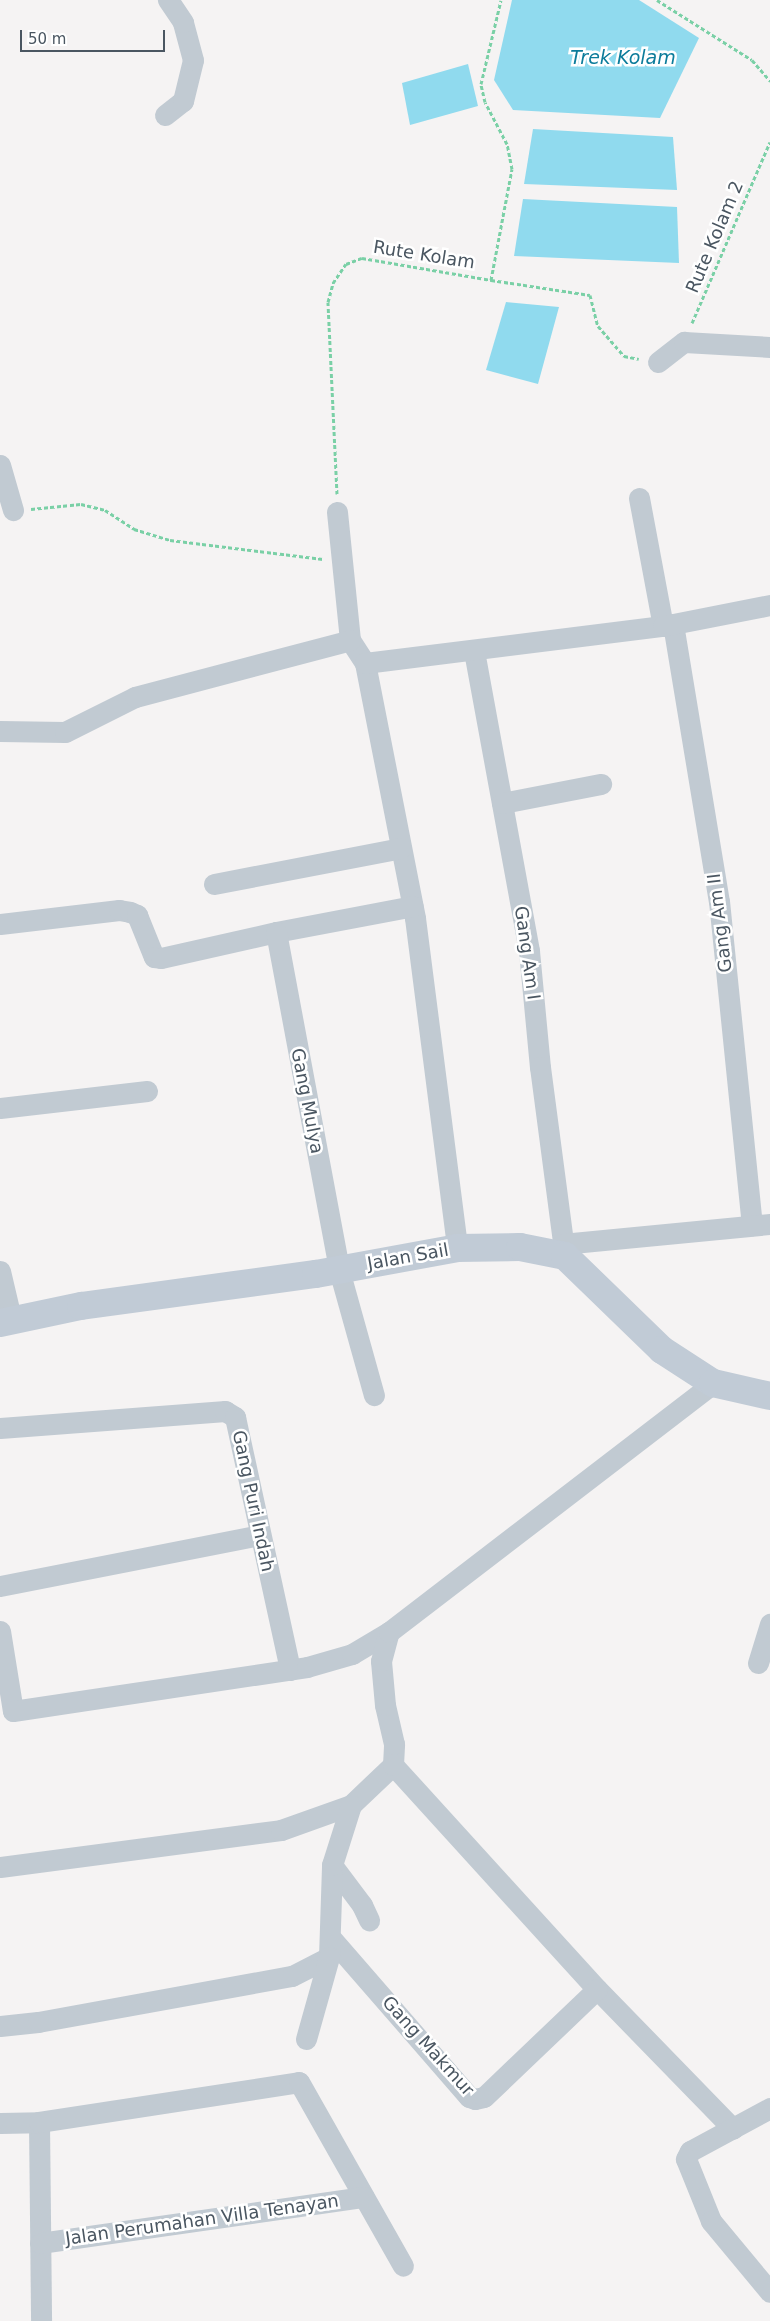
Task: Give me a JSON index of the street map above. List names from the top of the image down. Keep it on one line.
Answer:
{"streets":{"street":["Gang Am II","Gang Am I","Gang Mulya","Jalan Sail","Gang Puri Indah","Gang Makmur","Jalan Perumahan Villa Tenayan"],"path":["Rute Kolam 2","Rute Kolam"]},"crossings":[["Gang Am I","Jalan Sail"],["Gang Mulya","Jalan Sail"]],"water":["Trek Kolam"],"scale_bar":"50 m"}
